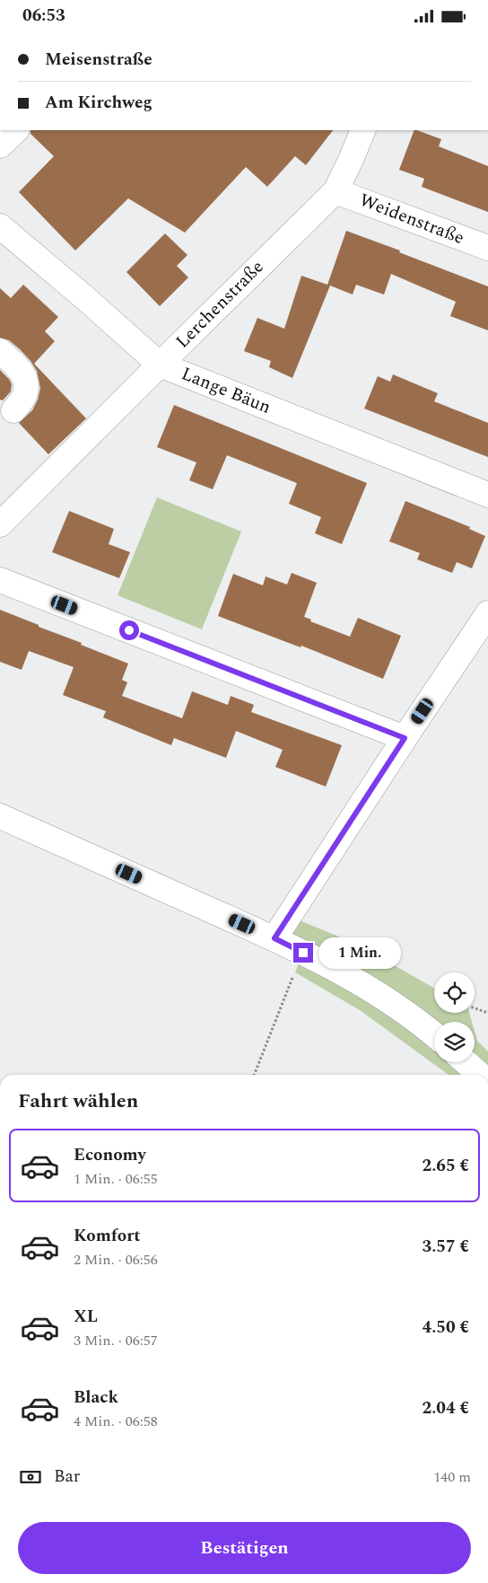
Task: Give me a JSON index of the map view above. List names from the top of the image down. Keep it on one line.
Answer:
{"streets":{"street":["Weidenstraße","Lerchenstraße","Lange Bäun"]},"crossings":[["Weidenstraße","Lerchenstraße"],["Lerchenstraße","Lange Bäun"]],"page":{"status":"06:53","banner":["Meisenstraße","Am Kirchweg"],"bubble":"1 Min.","heading":"Fahrt wählen","list":[{"name":"Economy","note":"1 Min. · 06:55","value":"2.65 €"},{"name":"Komfort","note":"2 Min. · 06:56","value":"3.57 €"},{"name":"XL","note":"3 Min. · 06:57","value":"4.50 €"},{"name":"Black","note":"4 Min. · 06:58","value":"2.04 €"}],"pay":["Bar","140 m"],"buttons":"Bestätigen"}}
